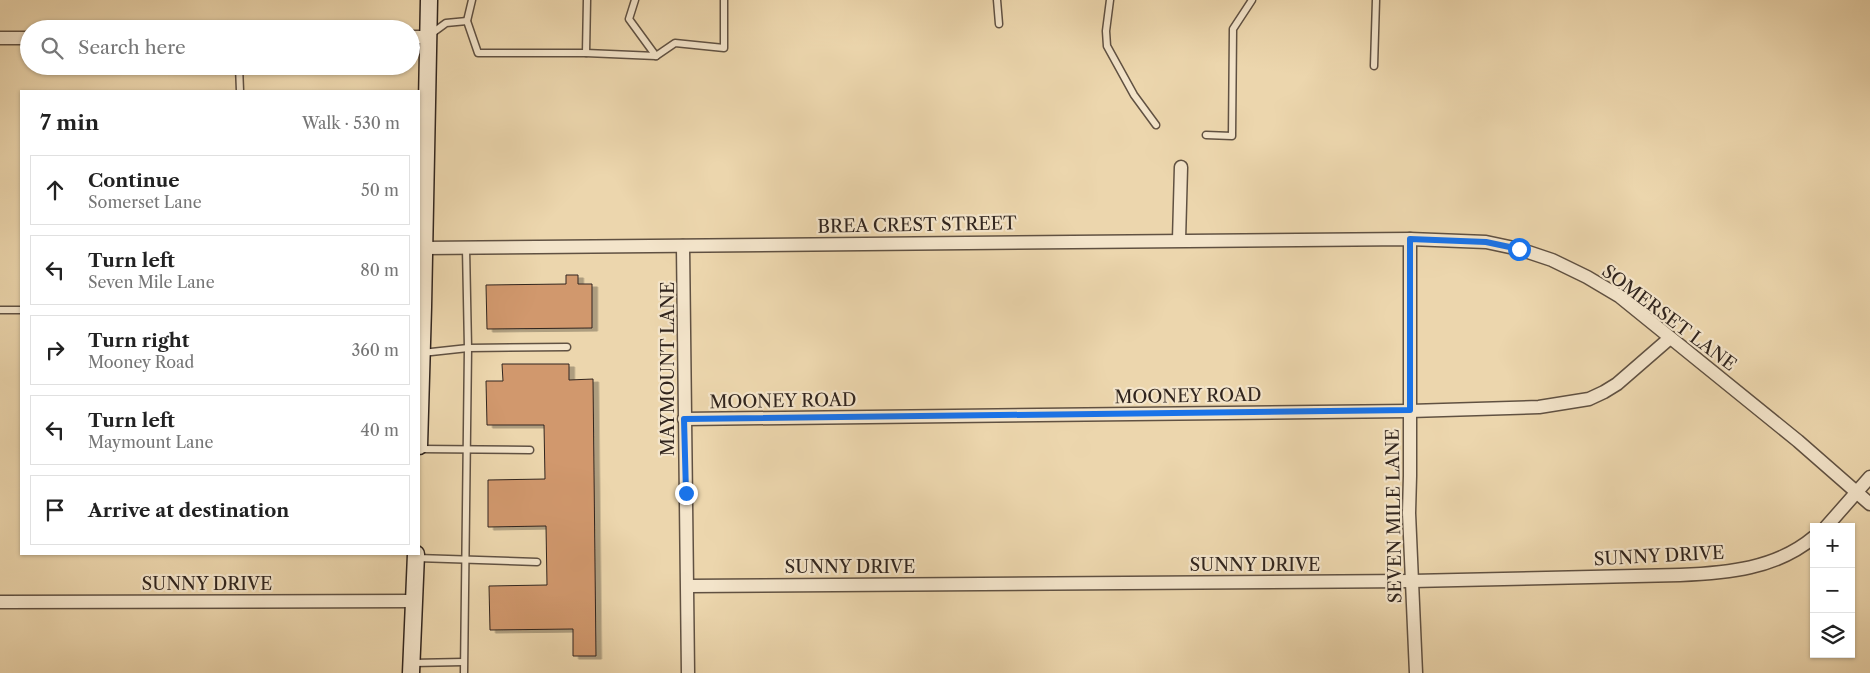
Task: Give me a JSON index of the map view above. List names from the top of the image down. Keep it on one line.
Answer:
{"streets":{"street":["BREA CREST STREET","SOMERSET LANE","MAYMOUNT LANE","MOONEY ROAD","SEVEN MILE LANE","SUNNY DRIVE"]},"crossings":[["BREA CREST STREET","SOMERSET LANE"],["BREA CREST STREET","MAYMOUNT LANE"],["BREA CREST STREET","SEVEN MILE LANE"],["SOMERSET LANE","MOONEY ROAD"],["SOMERSET LANE","SEVEN MILE LANE"],["MAYMOUNT LANE","MOONEY ROAD"],["MAYMOUNT LANE","SUNNY DRIVE"],["MOONEY ROAD","SEVEN MILE LANE"],["SEVEN MILE LANE","SUNNY DRIVE"]],"page":{"search":"Search here","heading":["7 min","Walk · 530 m"],"list":[["Continue","Somerset Lane","50 m"],["Turn left","Seven Mile Lane","80 m"],["Turn right","Mooney Road","360 m"],["Turn left","Maymount Lane","40 m"],"Arrive at destination"],"map_buttons":["+","−"]}}
